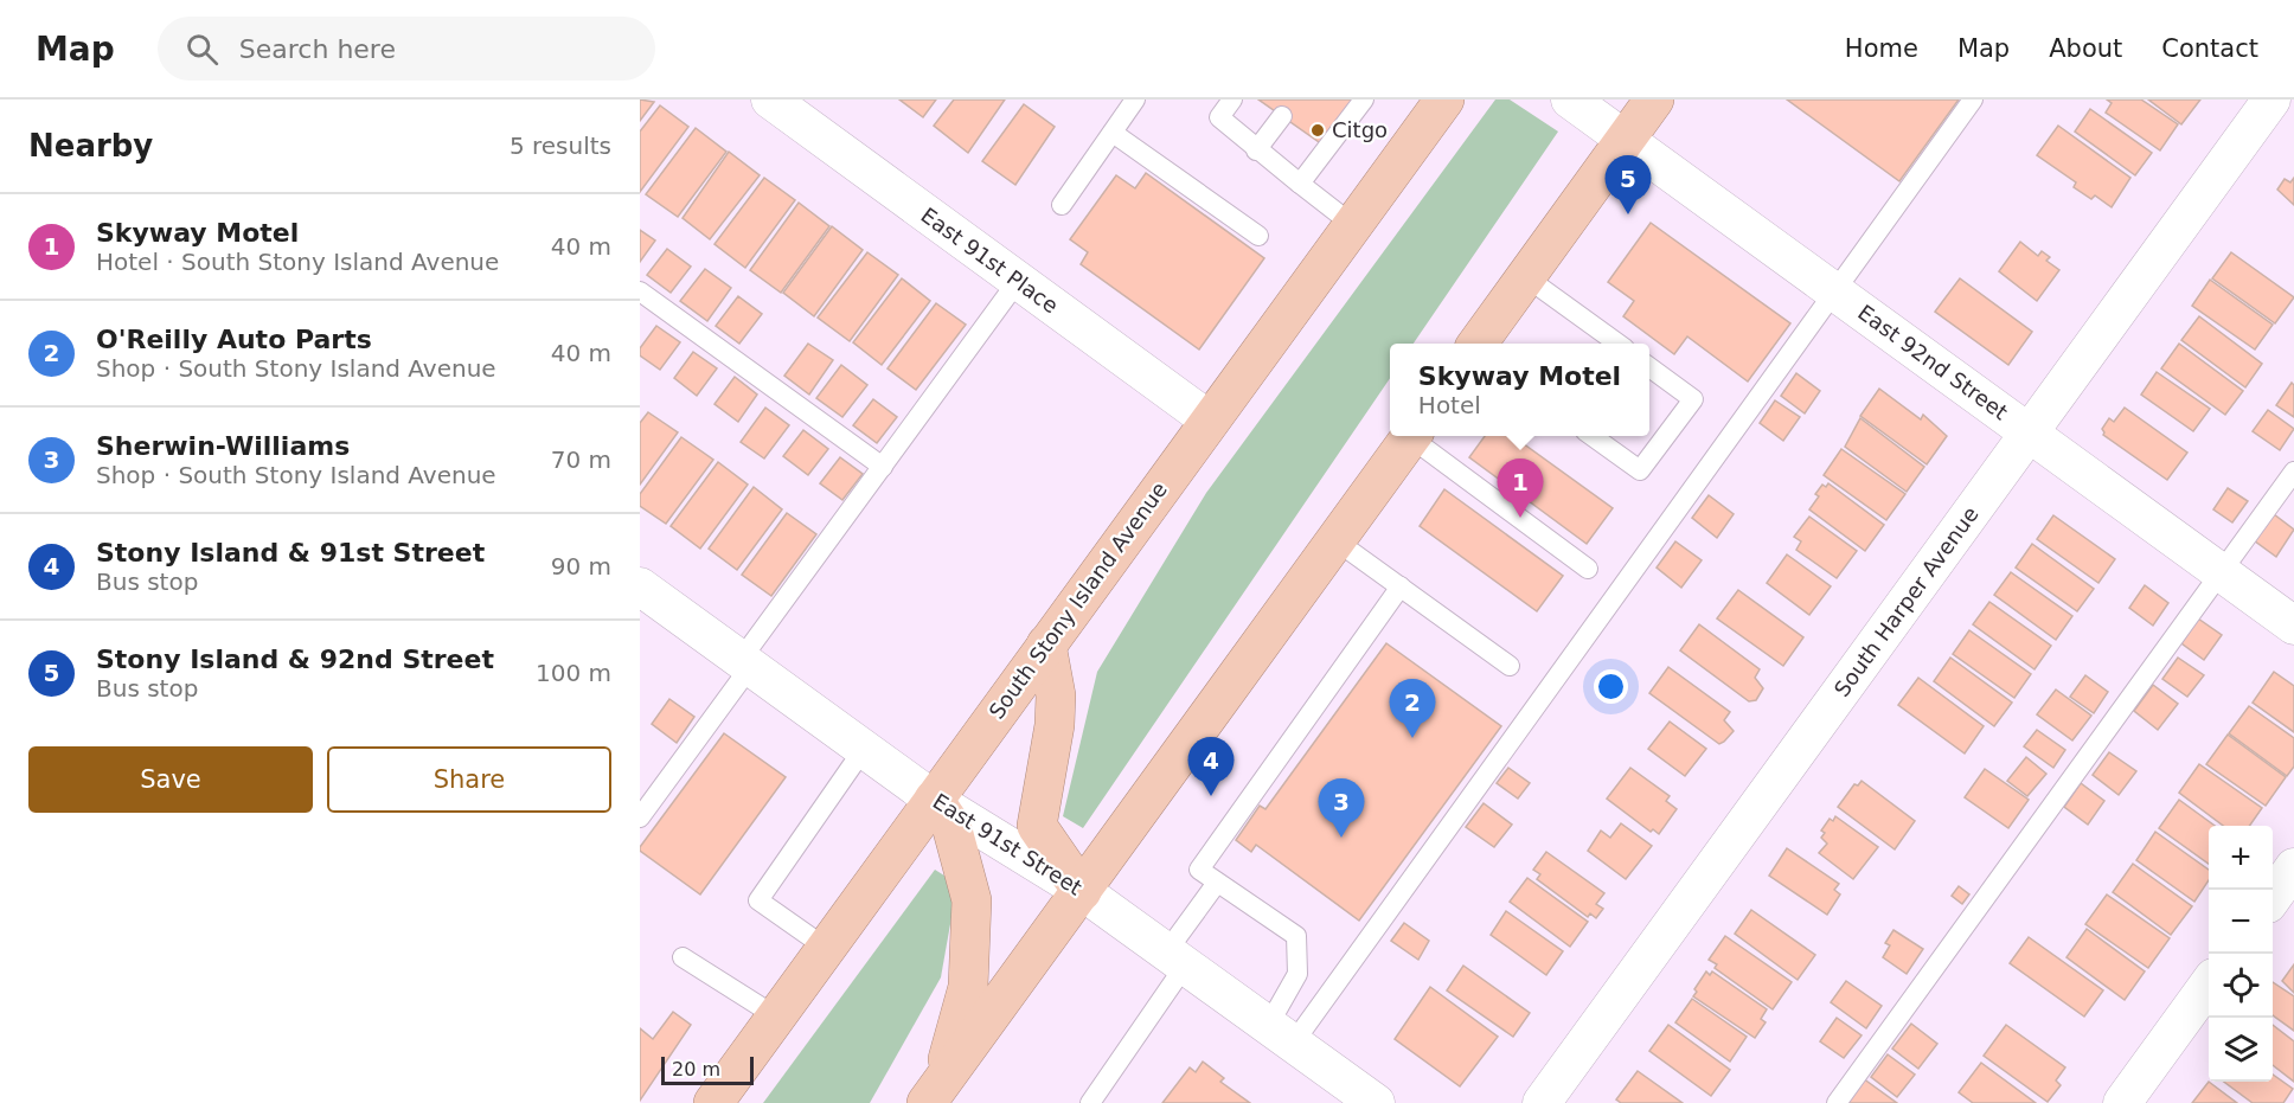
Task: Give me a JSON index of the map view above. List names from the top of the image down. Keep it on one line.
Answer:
{"streets":{"highway":["South Stony Island Avenue"],"street":["East 91st Place","East 92nd Street","South Harper Avenue","East 91st Street"]},"crossings":[["East 91st Place","South Stony Island Avenue"],["East 92nd Street","South Harper Avenue"],["South Stony Island Avenue","East 91st Street"]],"places":["Citgo"],"scale_bar":"20 m","page":{"header":"Map","search":"Search here","nav":["Home","Map","About","Contact"],"heading":["Nearby","5 results"],"pins":["5","1","2","4","3"],"list":[{"mark":"1","name":"Skyway Motel","note":"Hotel · South Stony Island Avenue","value":"40 m"},{"mark":"2","name":"O'Reilly Auto Parts","note":"Shop · South Stony Island Avenue","value":"40 m"},{"mark":"3","name":"Sherwin-Williams","note":"Shop · South Stony Island Avenue","value":"70 m"},{"mark":"4","name":"Stony Island & 91st Street","note":"Bus stop","value":"90 m"},{"mark":"5","name":"Stony Island & 92nd Street","note":"Bus stop","value":"100 m"}],"popup":["Skyway Motel","Hotel"],"buttons":["Save","Share"],"map_buttons":["+","−"],"scale":"20 m"}}
